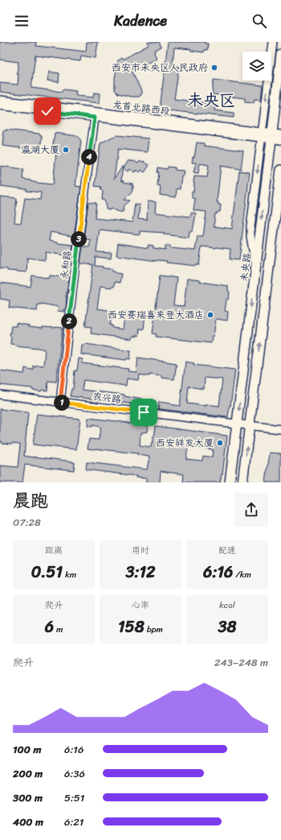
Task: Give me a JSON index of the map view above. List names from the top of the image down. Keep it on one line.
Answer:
{"streets":{"main road":["未央路"],"street":["龙首北路西段","永和路","农兴路"]},"crossings":[["龙首北路西段","永和路"],["龙首北路西段","未央路"],["永和路","农兴路"],["未央路","农兴路"]],"districts":["未央区"],"places":["西安市未央区人民政府","瀛湖大厦","西安赛瑞喜来登大酒店","西安祥发大厦"],"page":{"header":"Kadence","pins":["4","3","2","1"],"heading":["晨跑","07:28"],"stats":[["距离","0.51 km"],["用时","3:12"],["配速","6:16 /km"],["爬升","6 m"],["心率","158 bpm"],["kcal","38"]],"chart":["爬升","243–248 m"],"list":[{"name":"100 m","note":"6:16"},{"name":"200 m","note":"6:36"},{"name":"300 m","note":"5:51"},{"name":"400 m","note":"6:21"}]}}
